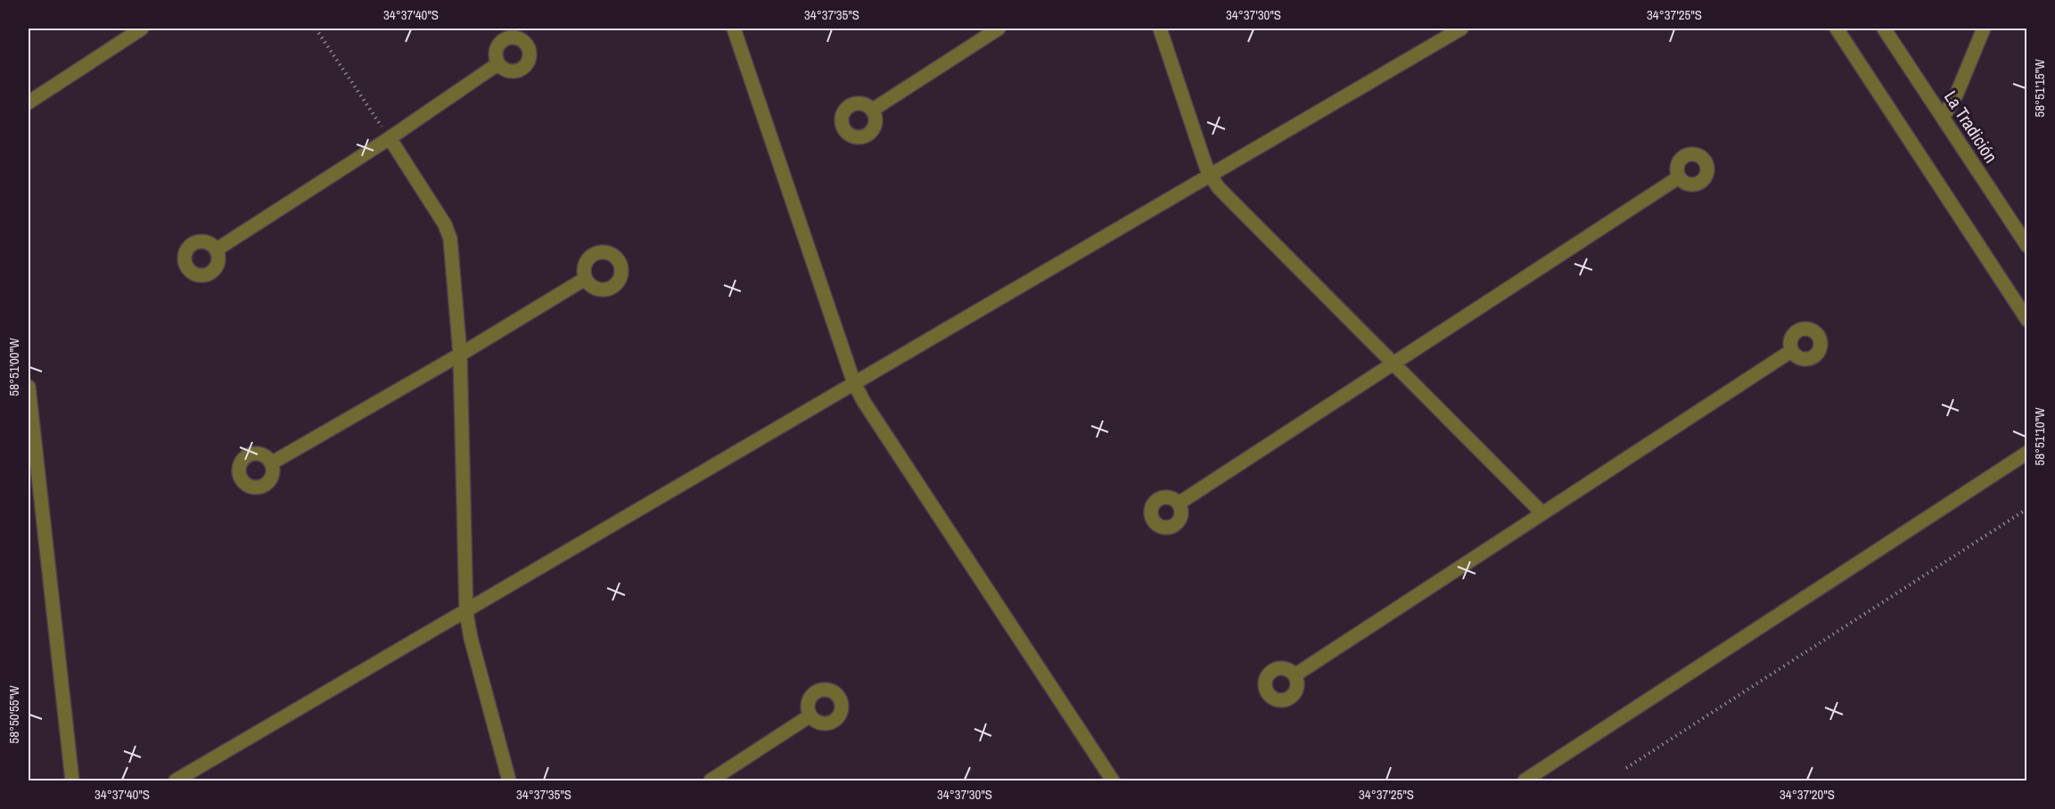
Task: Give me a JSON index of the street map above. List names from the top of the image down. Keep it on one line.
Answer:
{"streets":{"street":["La Tradición"]},"coordinates":["34°37'40\"S","34°37'35\"S","34°37'30\"S","34°37'25\"S","58°51'15\"W","58°51'00\"W","58°51'10\"W","58°50'55\"W","34°37'20\"S"]}
